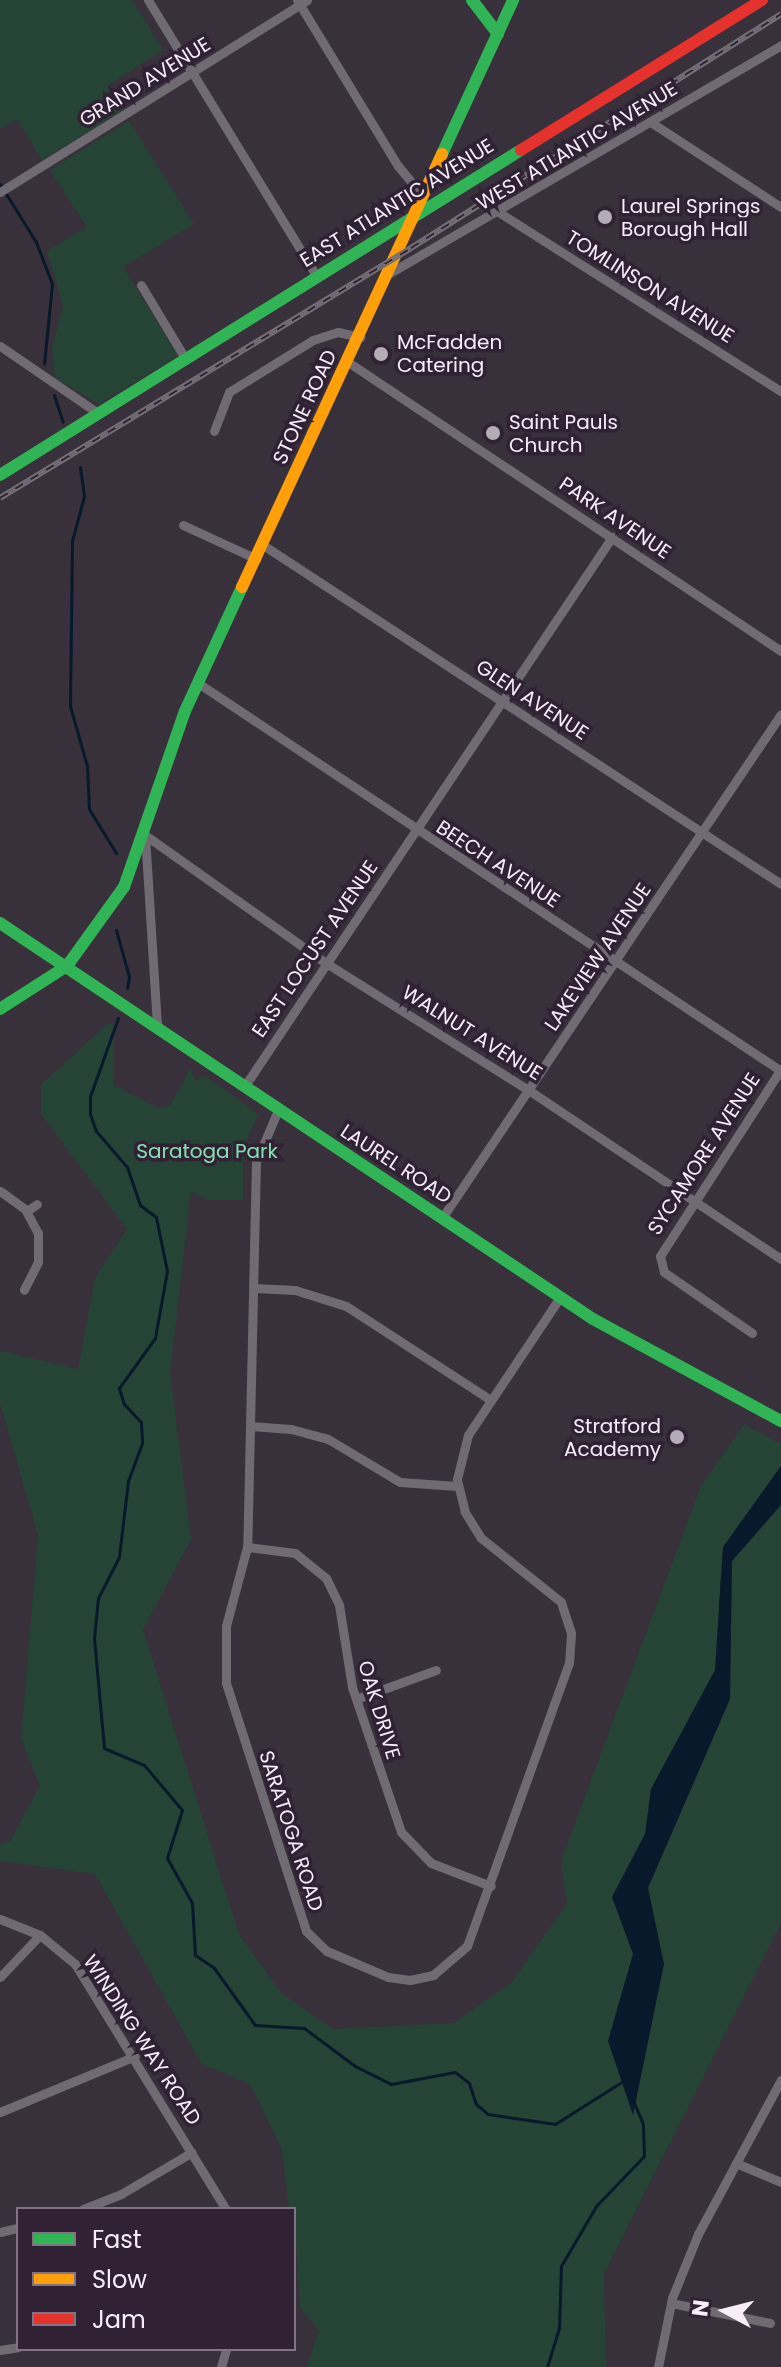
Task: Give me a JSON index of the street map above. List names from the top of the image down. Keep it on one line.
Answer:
{"streets":{"street":["GRAND AVENUE","WEST ATLANTIC AVENUE","EAST ATLANTIC AVENUE","TOMLINSON AVENUE","STONE ROAD","PARK AVENUE","GLEN AVENUE","BEECH AVENUE","EAST LOCUST AVENUE","LAKEVIEW AVENUE","WALNUT AVENUE","SYCAMORE AVENUE","LAUREL ROAD","OAK DRIVE","SARATOGA ROAD","WINDING WAY ROAD"]},"crossings":[["WEST ATLANTIC AVENUE","TOMLINSON AVENUE"],["WEST ATLANTIC AVENUE","STONE ROAD"],["EAST ATLANTIC AVENUE","STONE ROAD"],["STONE ROAD","PARK AVENUE"],["STONE ROAD","GLEN AVENUE"],["STONE ROAD","BEECH AVENUE"],["STONE ROAD","WALNUT AVENUE"],["STONE ROAD","LAUREL ROAD"],["PARK AVENUE","EAST LOCUST AVENUE"],["GLEN AVENUE","EAST LOCUST AVENUE"],["GLEN AVENUE","LAKEVIEW AVENUE"],["BEECH AVENUE","EAST LOCUST AVENUE"],["BEECH AVENUE","LAKEVIEW AVENUE"],["BEECH AVENUE","SYCAMORE AVENUE"],["EAST LOCUST AVENUE","WALNUT AVENUE"],["EAST LOCUST AVENUE","LAUREL ROAD"],["LAKEVIEW AVENUE","WALNUT AVENUE"],["LAKEVIEW AVENUE","LAUREL ROAD"],["WALNUT AVENUE","SYCAMORE AVENUE"],["LAUREL ROAD","SARATOGA ROAD"],["OAK DRIVE","SARATOGA ROAD"]],"parks":["Saratoga Park"],"places":["Laurel Springs Borough Hall","McFadden Catering","Saint Pauls Church","Stratford Academy"],"legend":["Fast","Slow","Jam"],"north":"left"}
